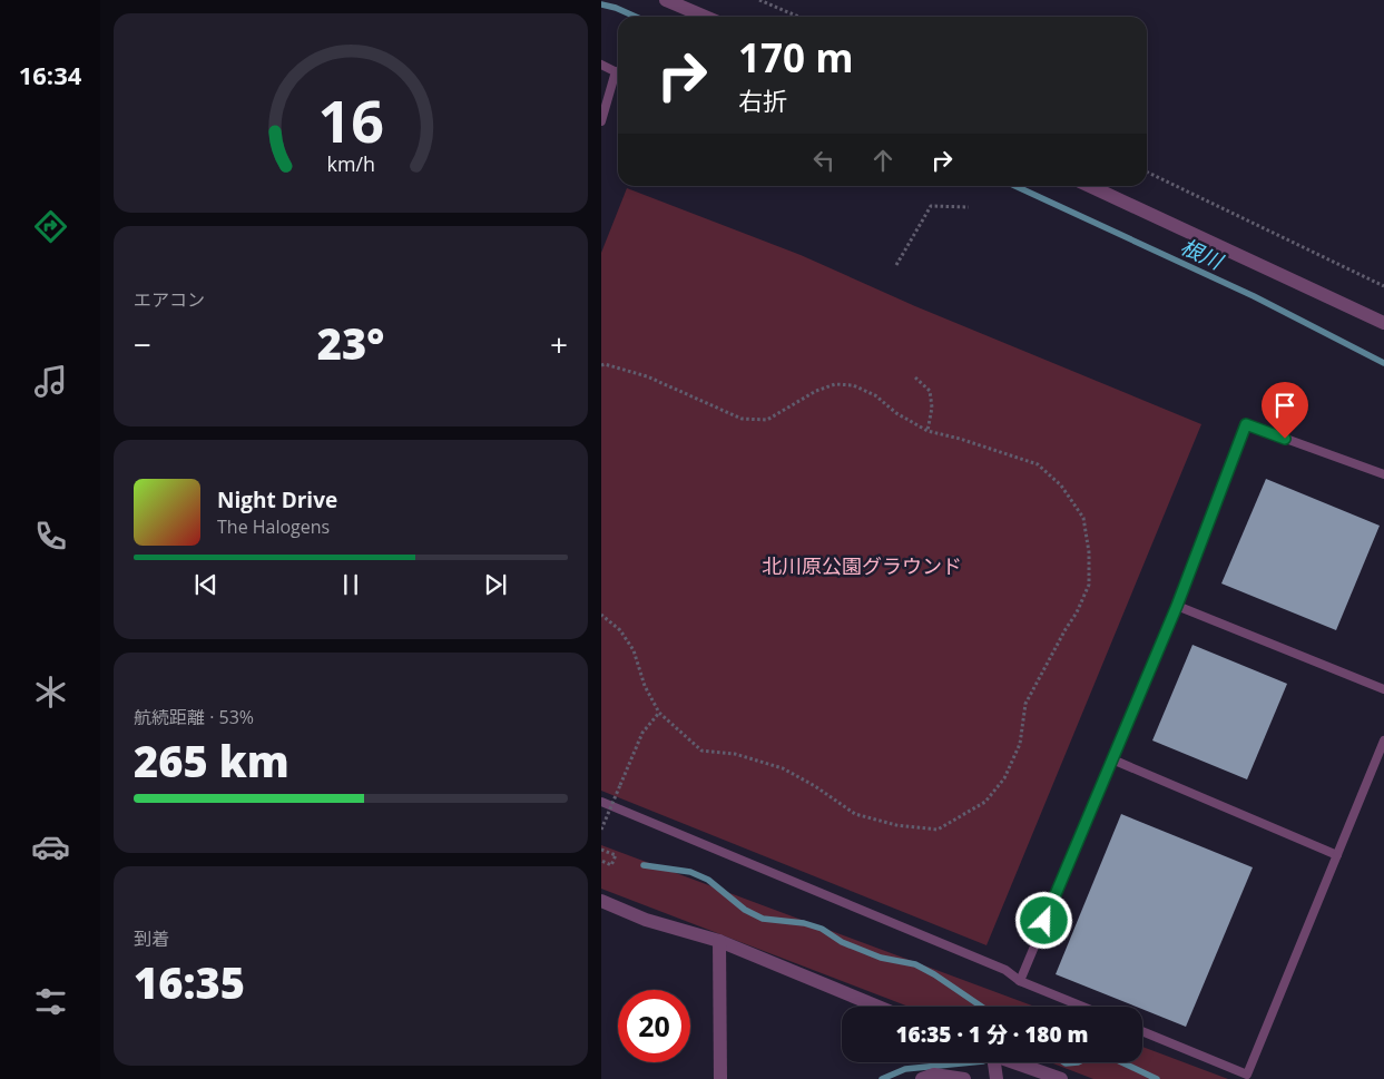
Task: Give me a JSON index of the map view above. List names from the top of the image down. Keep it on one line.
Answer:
{"water":["根川"],"parks":["北川原公園グラウンド"],"page":{"tabs":"16:34","turn":["170 m","右折"],"tile":["エアコン",["航続距離 · 53%","265 km"],["到着","16:35"]],"heat":["−","23°","+"],"song":["Night Drive","The Halogens"],"limit":"20","trip":"16:35 · 1 分 · 180 m","gauge":["16","km/h"]}}
